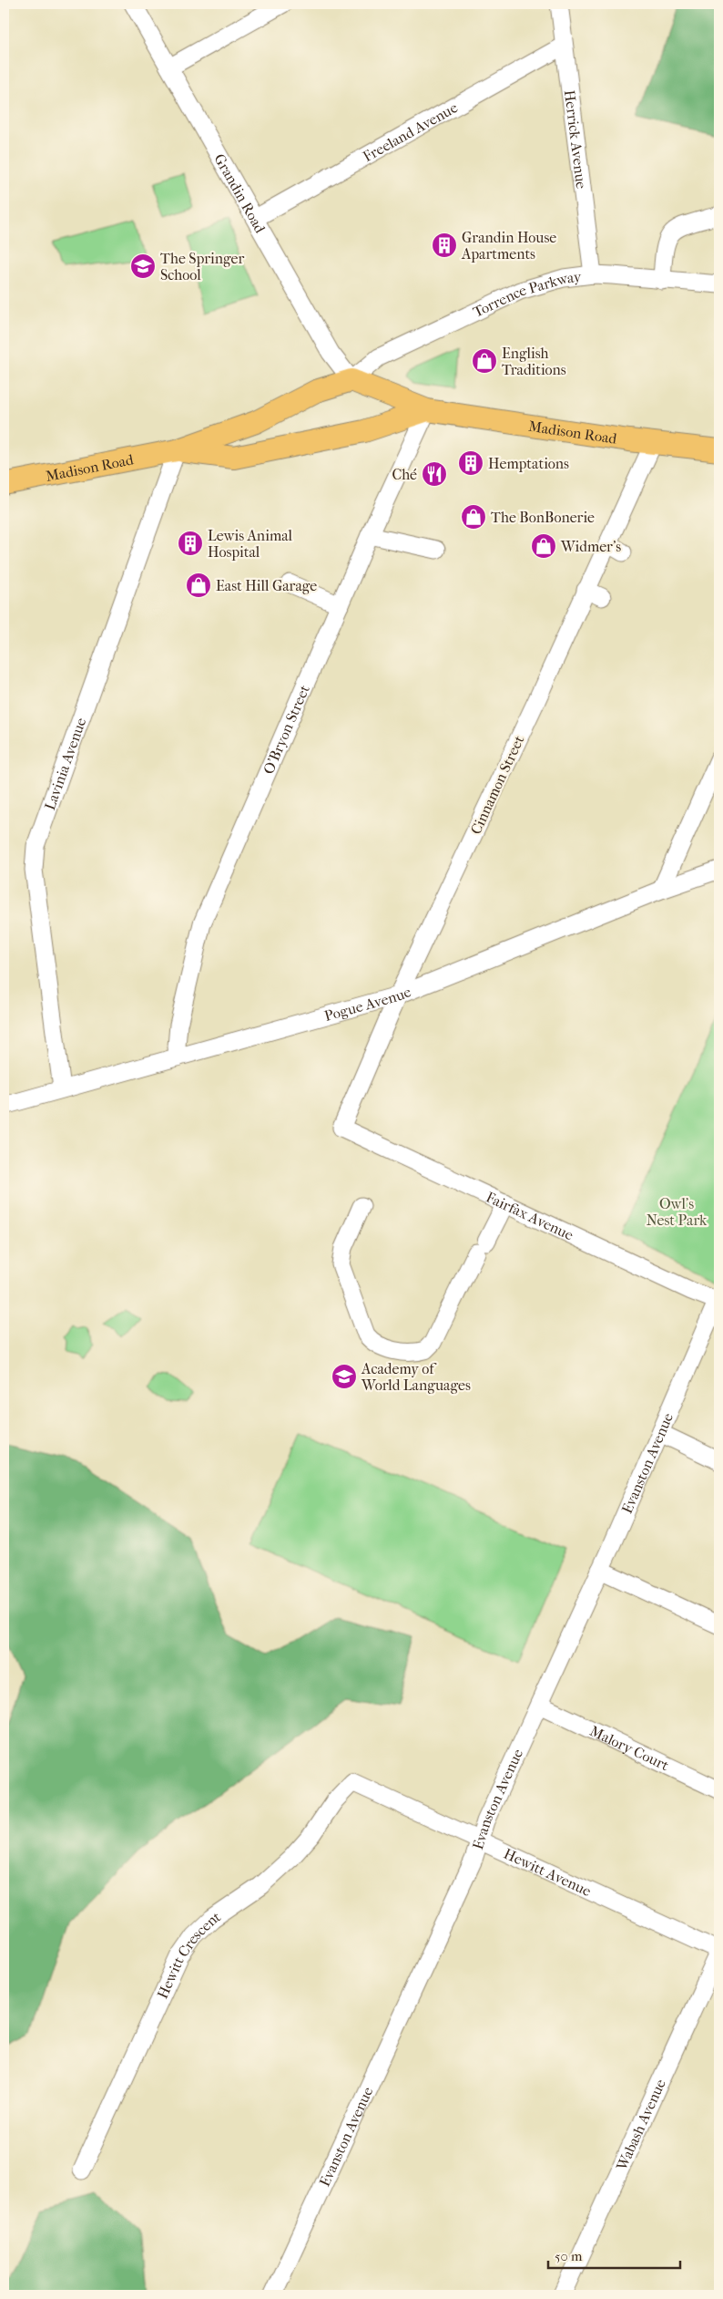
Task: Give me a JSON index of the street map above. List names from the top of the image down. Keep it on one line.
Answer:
{"streets":{"main road":["Madison Road"],"street":["Freeland Avenue","Herrick Avenue","Grandin Road","Torrence Parkway","O’Bryon Street","Lavinia Avenue","Cinnamon Street","Pogue Avenue","Fairfax Avenue","Evanston Avenue","Malory Court","Hewitt Avenue","Hewitt Crescent","Wabash Avenue"]},"crossings":[["Freeland Avenue","Herrick Avenue"],["Freeland Avenue","Grandin Road"],["Herrick Avenue","Torrence Parkway"],["Grandin Road","Torrence Parkway"],["Grandin Road","Madison Road"],["Torrence Parkway","Madison Road"],["Madison Road","O’Bryon Street"],["Madison Road","Lavinia Avenue"],["Madison Road","Cinnamon Street"],["O’Bryon Street","Pogue Avenue"],["Lavinia Avenue","Pogue Avenue"],["Cinnamon Street","Pogue Avenue"],["Cinnamon Street","Fairfax Avenue"],["Fairfax Avenue","Evanston Avenue"],["Evanston Avenue","Malory Court"],["Evanston Avenue","Hewitt Avenue"],["Hewitt Avenue","Hewitt Crescent"],["Hewitt Avenue","Wabash Avenue"]],"parks":["Owl's Nest Park"],"places":{"building":["Grandin House Apartments","Hemptations","Lewis Animal Hospital"],"school or university":["The Springer School","Academy of World Languages"],"shop":["English Traditions","The BonBonerie","Widmer's","East Hill Garage"],"restaurant":["Ché"]},"scale_bar":"50 m"}
